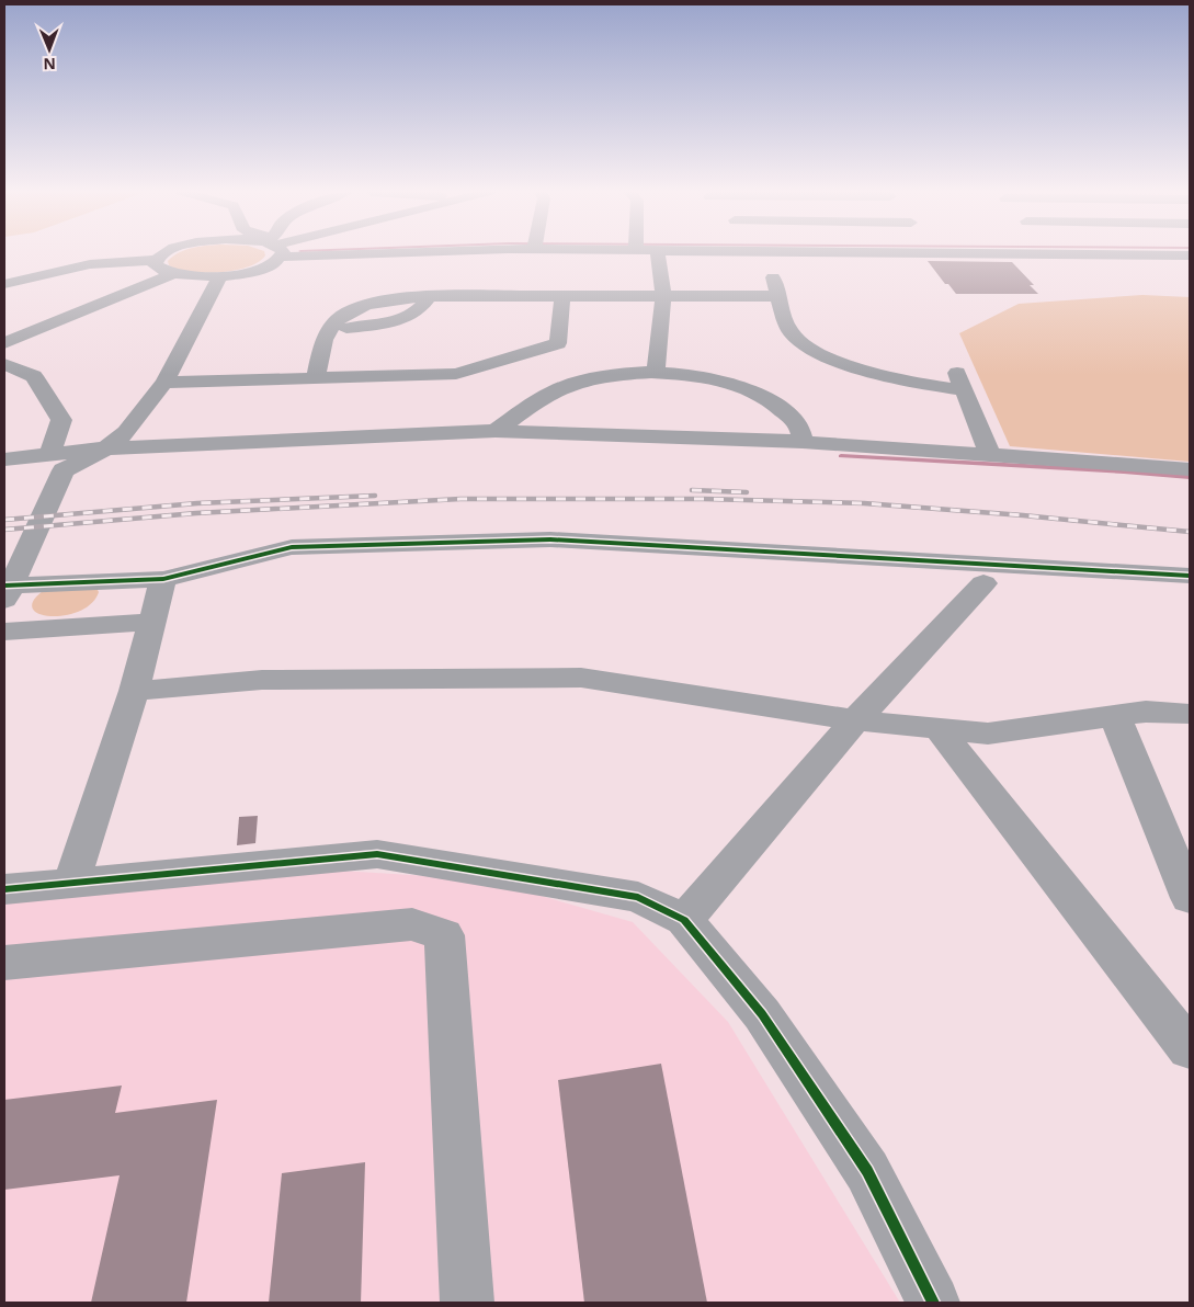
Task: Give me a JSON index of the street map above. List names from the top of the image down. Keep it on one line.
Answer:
{"north":"bottom"}
